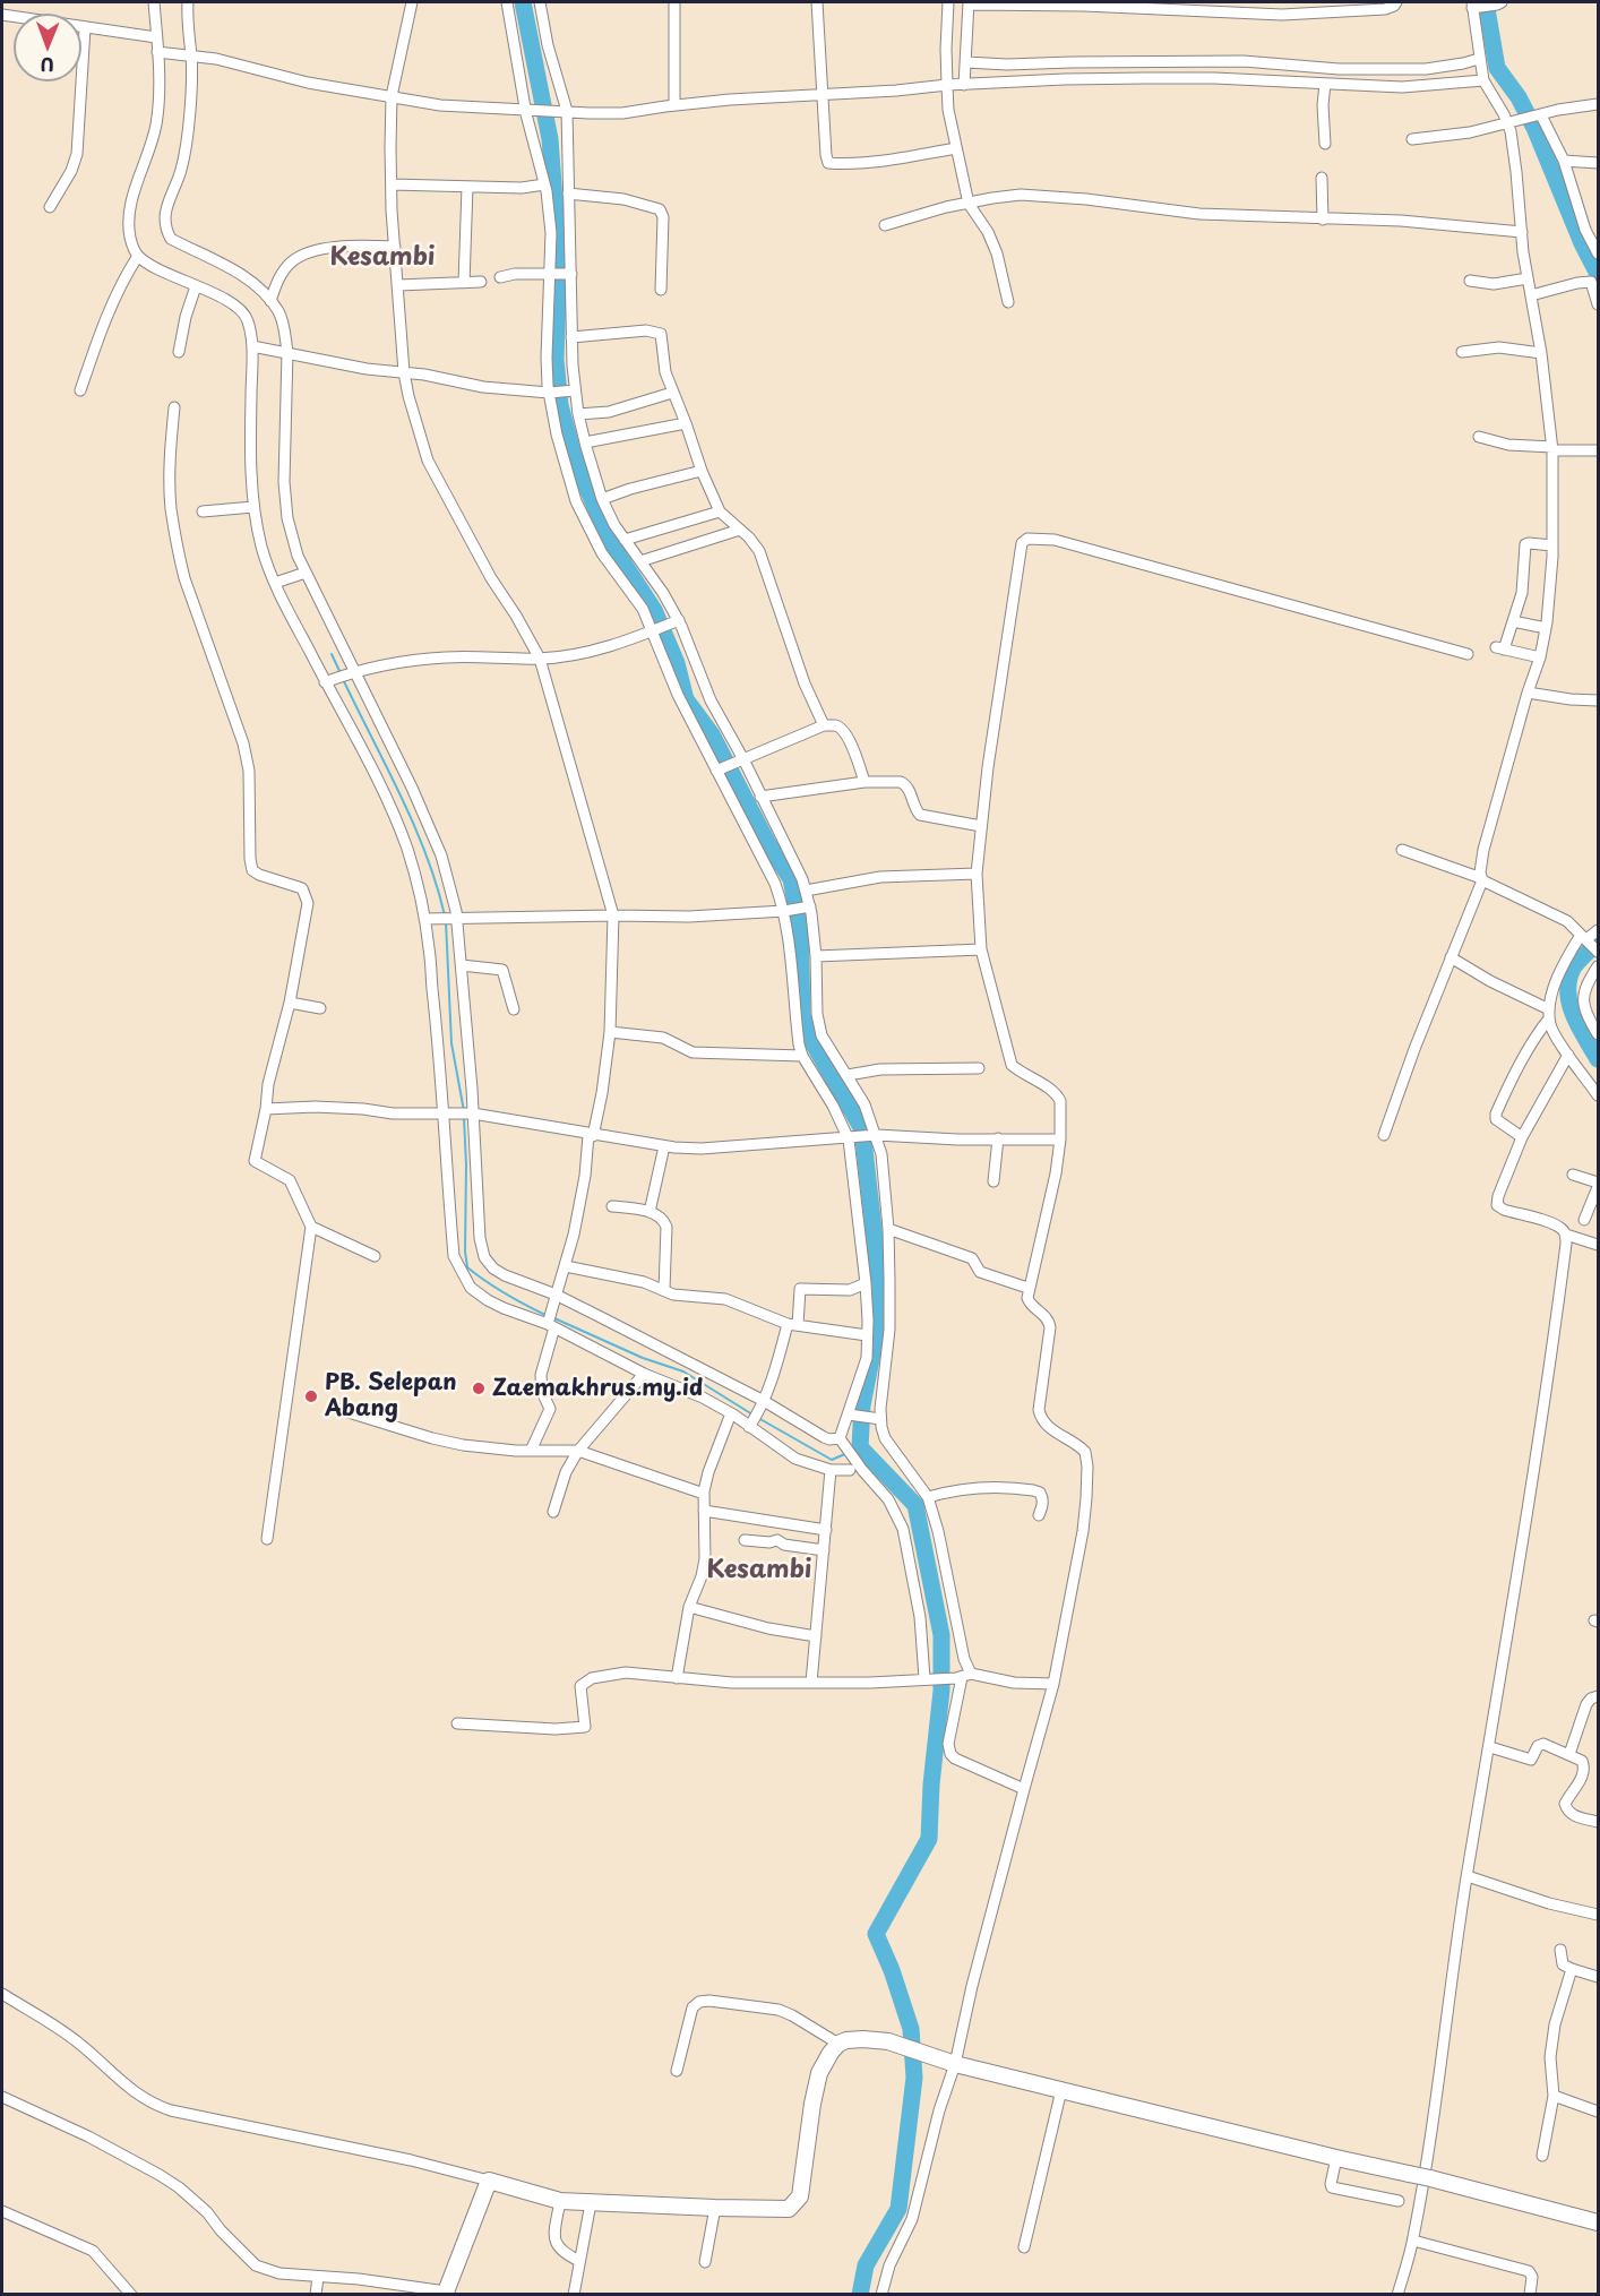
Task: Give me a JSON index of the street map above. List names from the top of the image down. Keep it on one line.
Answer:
{"districts":["Kesambi","Kesambi"],"places":["Zaemakhrus.my.id","PB. Selepan Abang"],"north":"bottom"}
